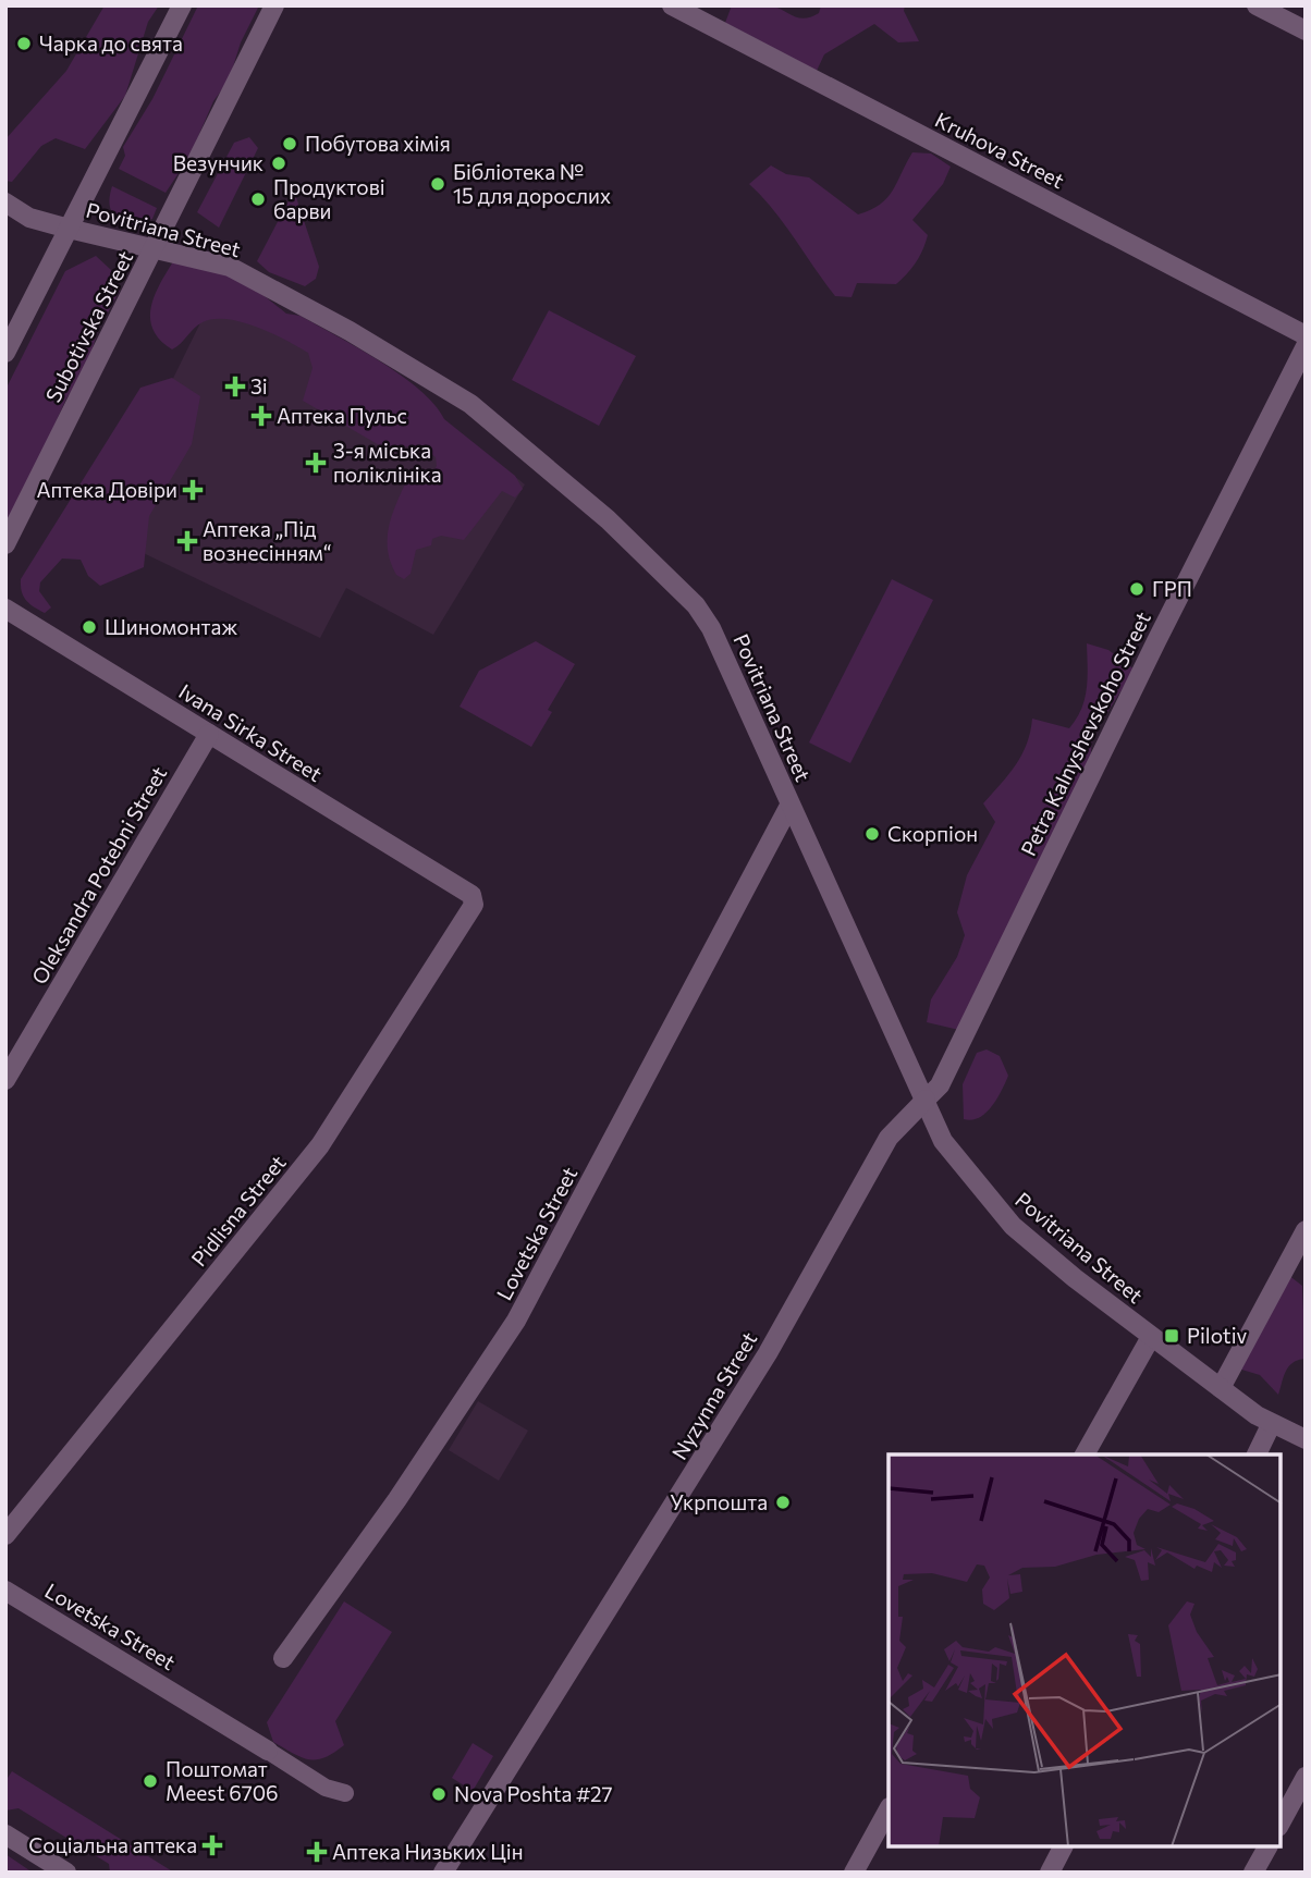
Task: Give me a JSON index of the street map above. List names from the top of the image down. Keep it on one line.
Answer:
{"streets":{"street":["Kruhova Street","Povitriana Street","Subotivska Street","Ivana Sirka Street","Petra Kalnyshevskoho Street","Oleksandra Potebni Street","Pidlisna Street","Lovetska Street","Nyzynna Street"]},"crossings":[["Povitriana Street","Subotivska Street"],["Povitriana Street","Petra Kalnyshevskoho Street"],["Povitriana Street","Lovetska Street"],["Povitriana Street","Nyzynna Street"],["Ivana Sirka Street","Oleksandra Potebni Street"],["Ivana Sirka Street","Pidlisna Street"],["Petra Kalnyshevskoho Street","Nyzynna Street"]],"places":{"other":["Чарка до свята","Побутова хімія","Везунчик","Бібліотека № 15 для дорослих","Продуктові барви","ГРП","Шиномонтаж","Скорпіон","Укрпошта","Поштомат Meest 6706","Nova Poshta #27"],"health":["3і","Аптека Пульс","3-я міська поліклініка","Аптека Довіри","Аптека „Під вознесінням“","Соціальна аптека","Аптека Низьких Цін"],"transit":["Pilotiv"]}}
